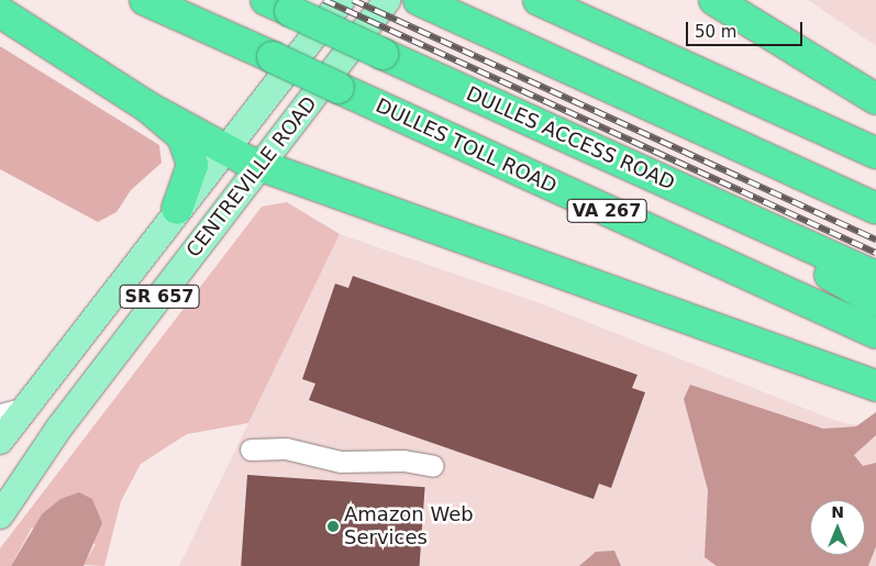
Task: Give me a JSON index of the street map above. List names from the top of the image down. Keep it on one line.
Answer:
{"streets":{"highway":["DULLES ACCESS ROAD","DULLES TOLL ROAD","VA 267"],"main road":["CENTREVILLE ROAD","SR 657"]},"places":["Amazon Web Services"],"scale_bar":"50 m","north":"top"}
